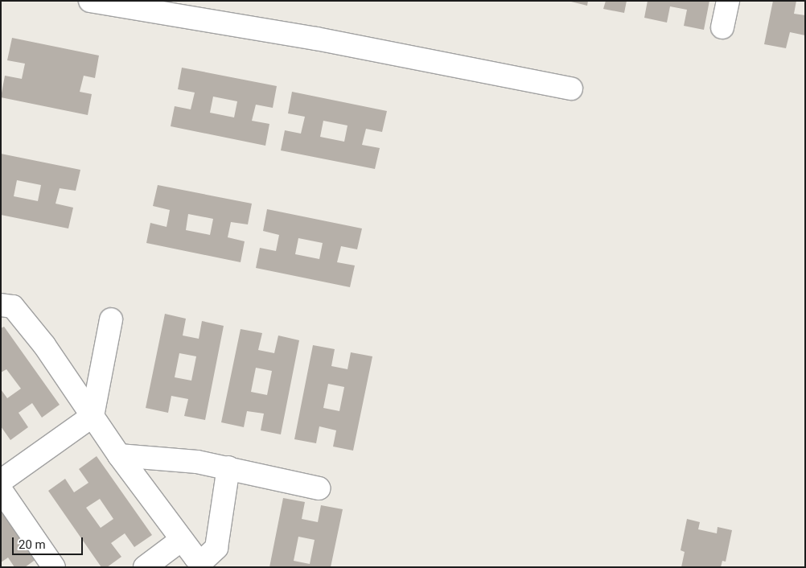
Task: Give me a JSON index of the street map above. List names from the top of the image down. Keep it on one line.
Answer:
{"scale_bar":"20 m"}
